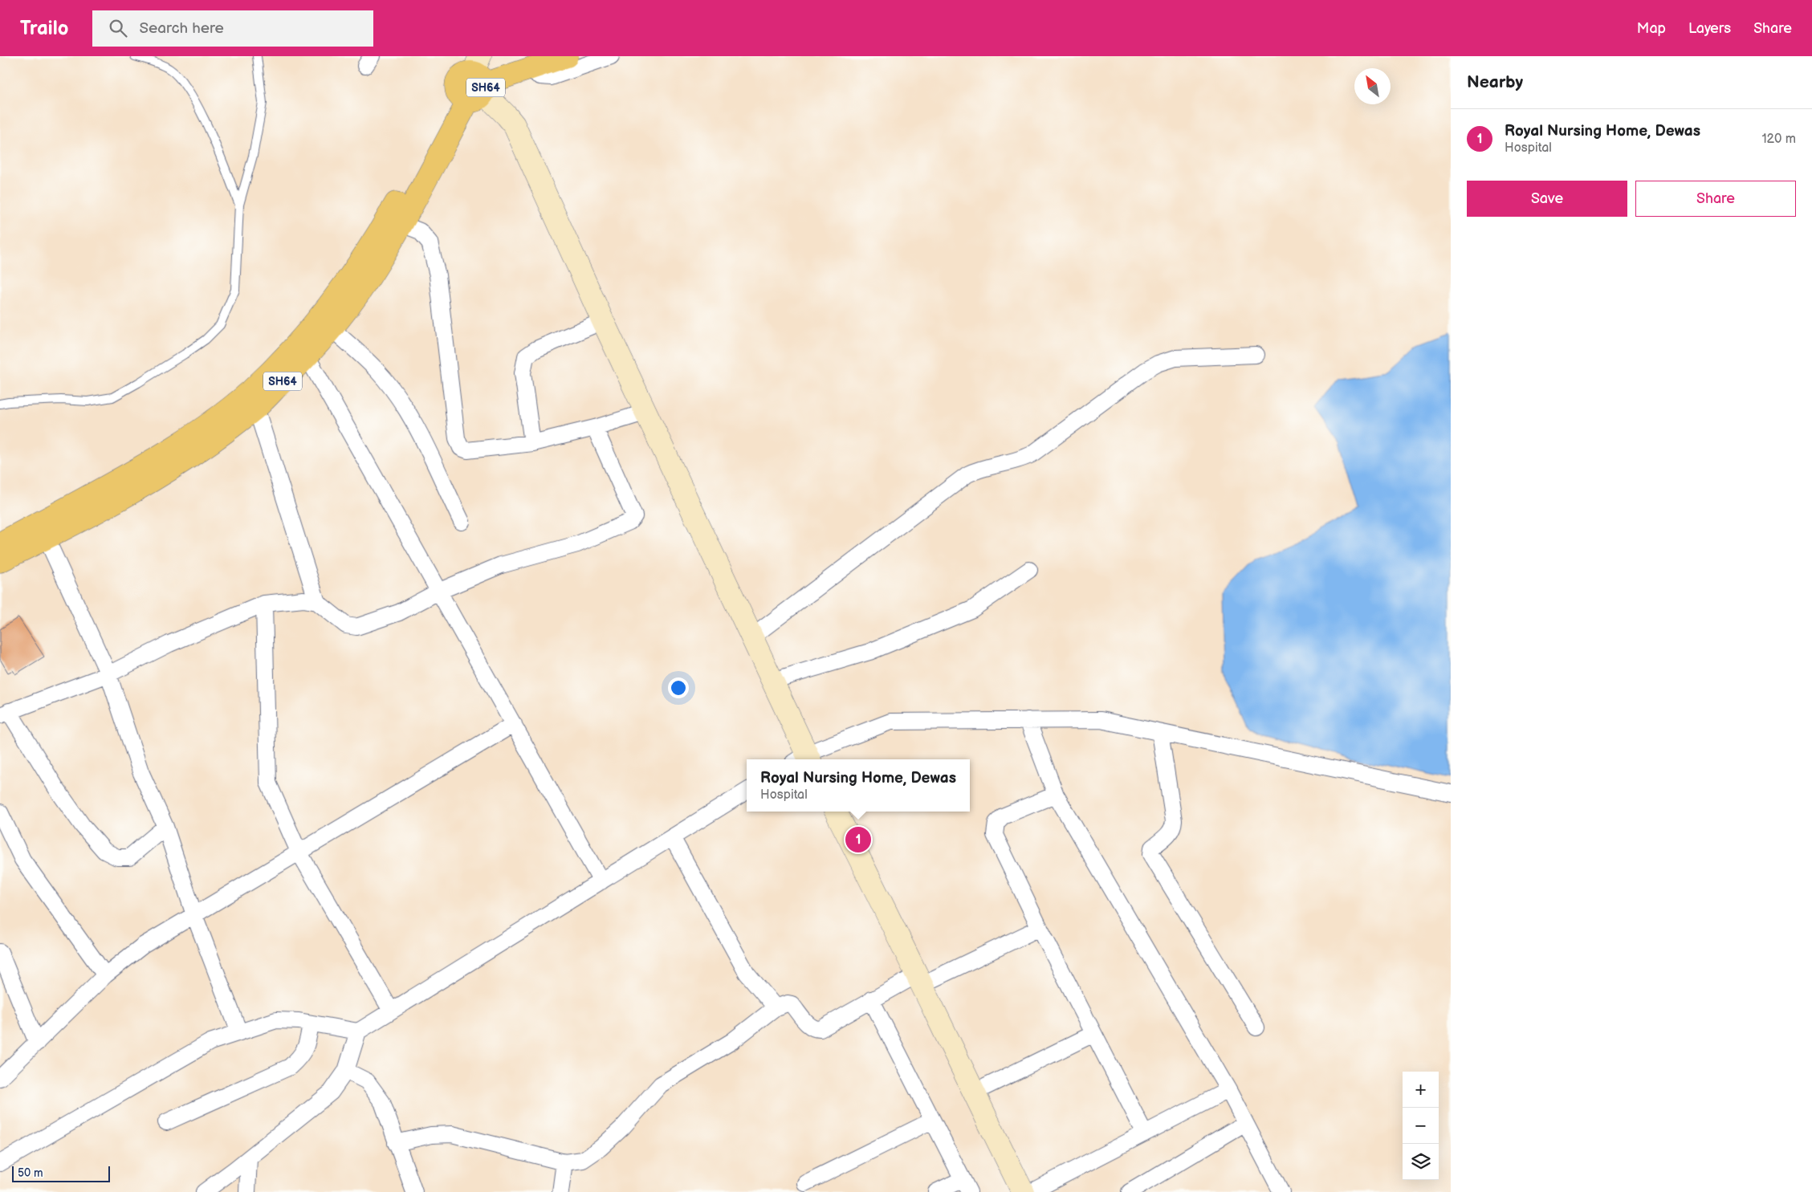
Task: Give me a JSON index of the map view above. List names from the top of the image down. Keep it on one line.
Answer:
{"streets":{"main road":["SH64"]},"scale_bar":"50 m","north":"top left","page":{"header":"Trailo","search":"Search here","nav":["Map","Layers","Share"],"heading":"Nearby","list":[{"mark":"1","name":"Royal Nursing Home, Dewas","note":"Hospital","value":"120 m"}],"buttons":["Save","Share"],"popup":["Royal Nursing Home, Dewas","Hospital"],"pins":"1","map_buttons":["+","−"],"scale":"50 m"}}
